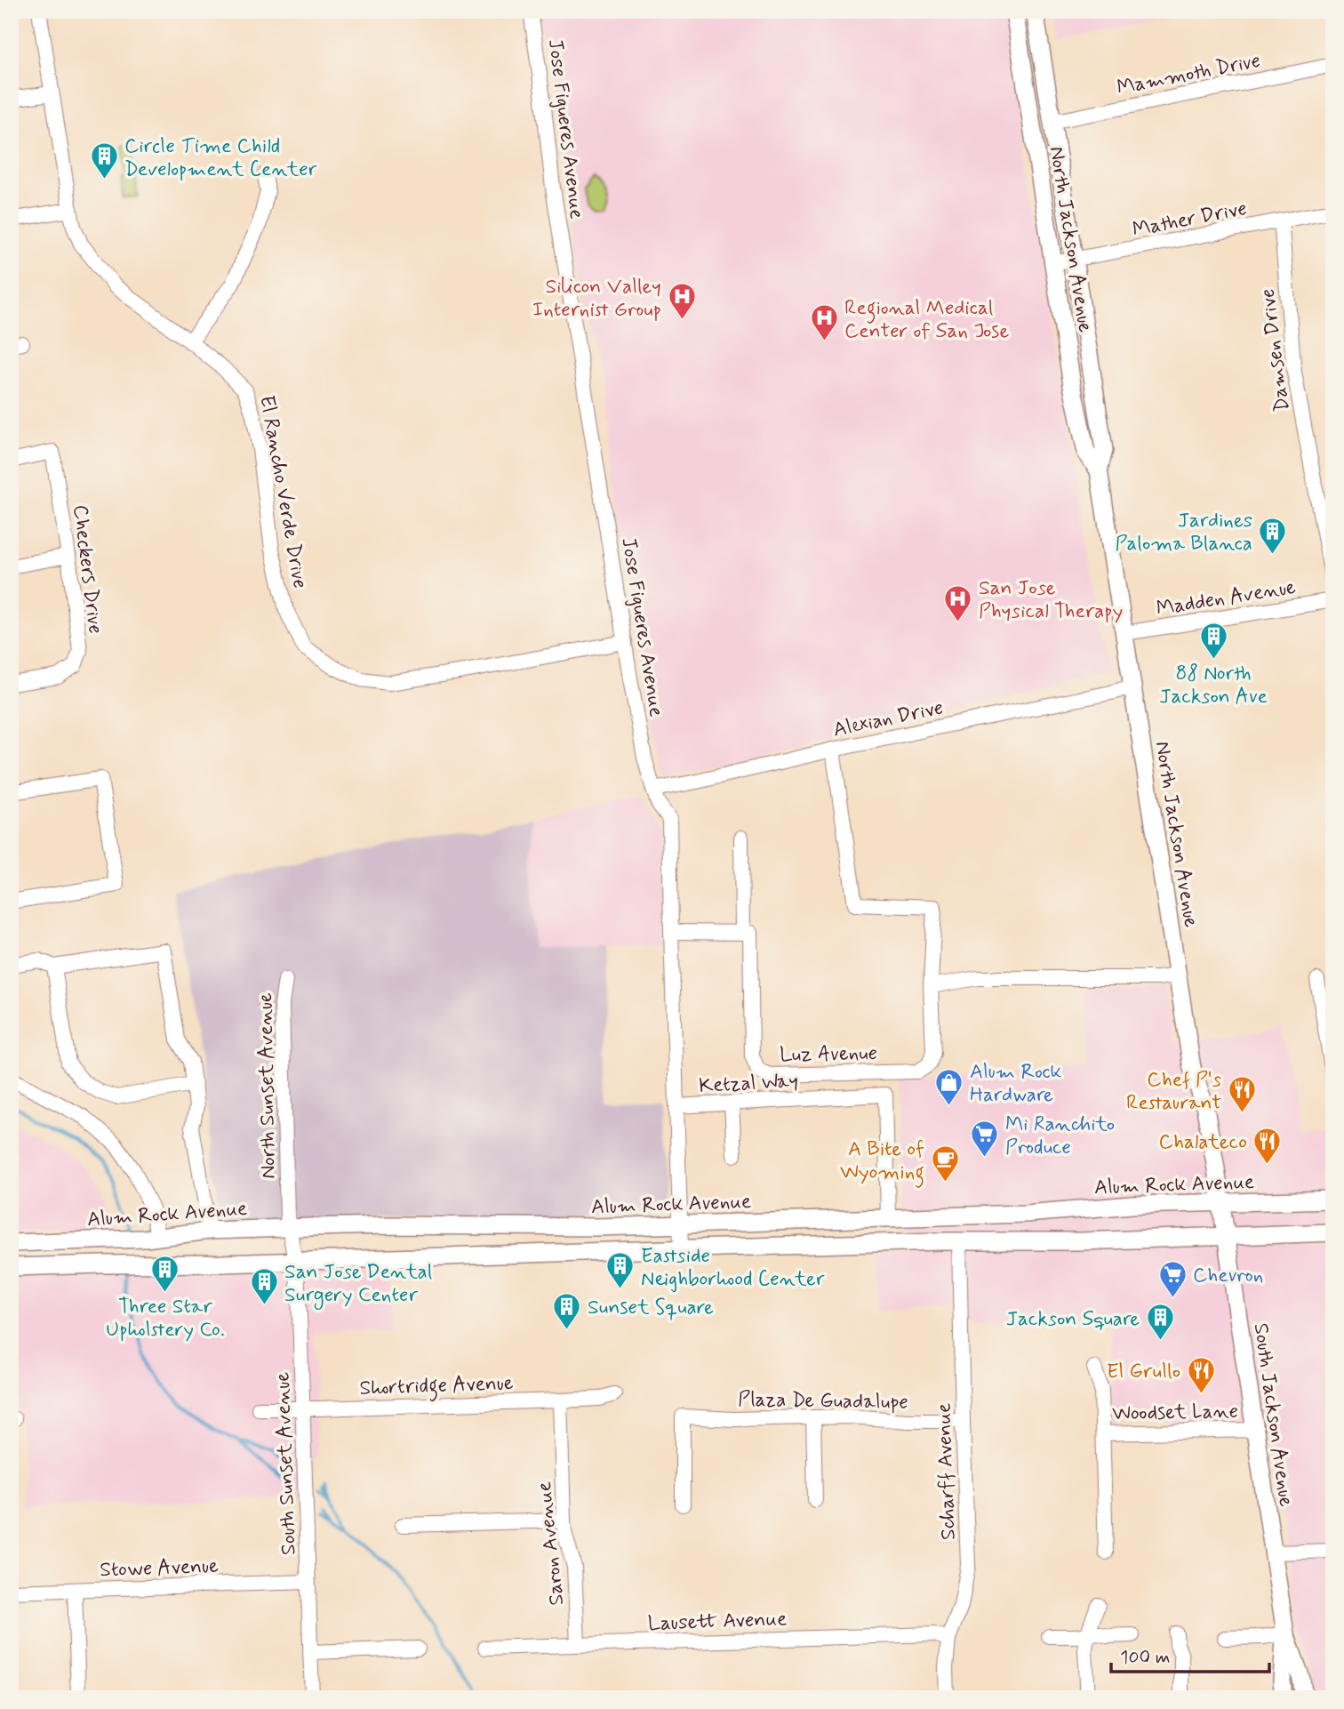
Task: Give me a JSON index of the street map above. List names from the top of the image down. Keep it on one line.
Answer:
{"streets":{"main road":["North Jackson Avenue","Alum Rock Avenue","South Jackson Avenue"],"street":["Mammoth Drive","Jose Figueres Avenue","Mather Drive","Damsen Drive","El Rancho Verde Drive","Checkers Drive","Madden Avenue","Alexian Drive","Luz Avenue","Ketzal Way","North Sunset Avenue","Shortridge Avenue","Plaza De Guadalupe","Woodset Lane","South Sunset Avenue","Scharff Avenue","Saron Avenue","Stowe Avenue","Lausett Avenue"]},"crossings":[["Mammoth Drive","North Jackson Avenue"],["Jose Figueres Avenue","El Rancho Verde Drive"],["Jose Figueres Avenue","Alexian Drive"],["Jose Figueres Avenue","Ketzal Way"],["Jose Figueres Avenue","Alum Rock Avenue"],["Mather Drive","North Jackson Avenue"],["Mather Drive","Damsen Drive"],["North Jackson Avenue","Madden Avenue"],["North Jackson Avenue","Alexian Drive"],["North Jackson Avenue","Alum Rock Avenue"],["North Jackson Avenue","South Jackson Avenue"],["Alexian Drive","Luz Avenue"],["Ketzal Way","Alum Rock Avenue"],["North Sunset Avenue","Alum Rock Avenue"],["North Sunset Avenue","South Sunset Avenue"],["Alum Rock Avenue","South Jackson Avenue"],["Alum Rock Avenue","South Sunset Avenue"],["Shortridge Avenue","South Sunset Avenue"],["Shortridge Avenue","Saron Avenue"],["Plaza De Guadalupe","Scharff Avenue"],["Woodset Lane","South Jackson Avenue"],["South Sunset Avenue","Stowe Avenue"],["Scharff Avenue","Lausett Avenue"],["Saron Avenue","Lausett Avenue"]],"places":{"building":["Circle Time Child Development Center","Jardines Paloma Blanca","88 North Jackson Ave","Eastside Neighborhood Center","Three Star Upholstery Co.","San Jose Dental Surgery Center","Sunset Square","Jackson Square"],"hospital":["Silicon Valley Internist Group","Regional Medical Center of San Jose","San Jose Physical Therapy"],"shop":["Alum Rock Hardware"],"restaurant":["Chef P's Restaurant","Chalateco","El Grullo"],"supermarket":["Mi Ranchito Produce","Chevron"],"cafe":["A Bite of Wyoming"]},"scale_bar":"100 m"}
